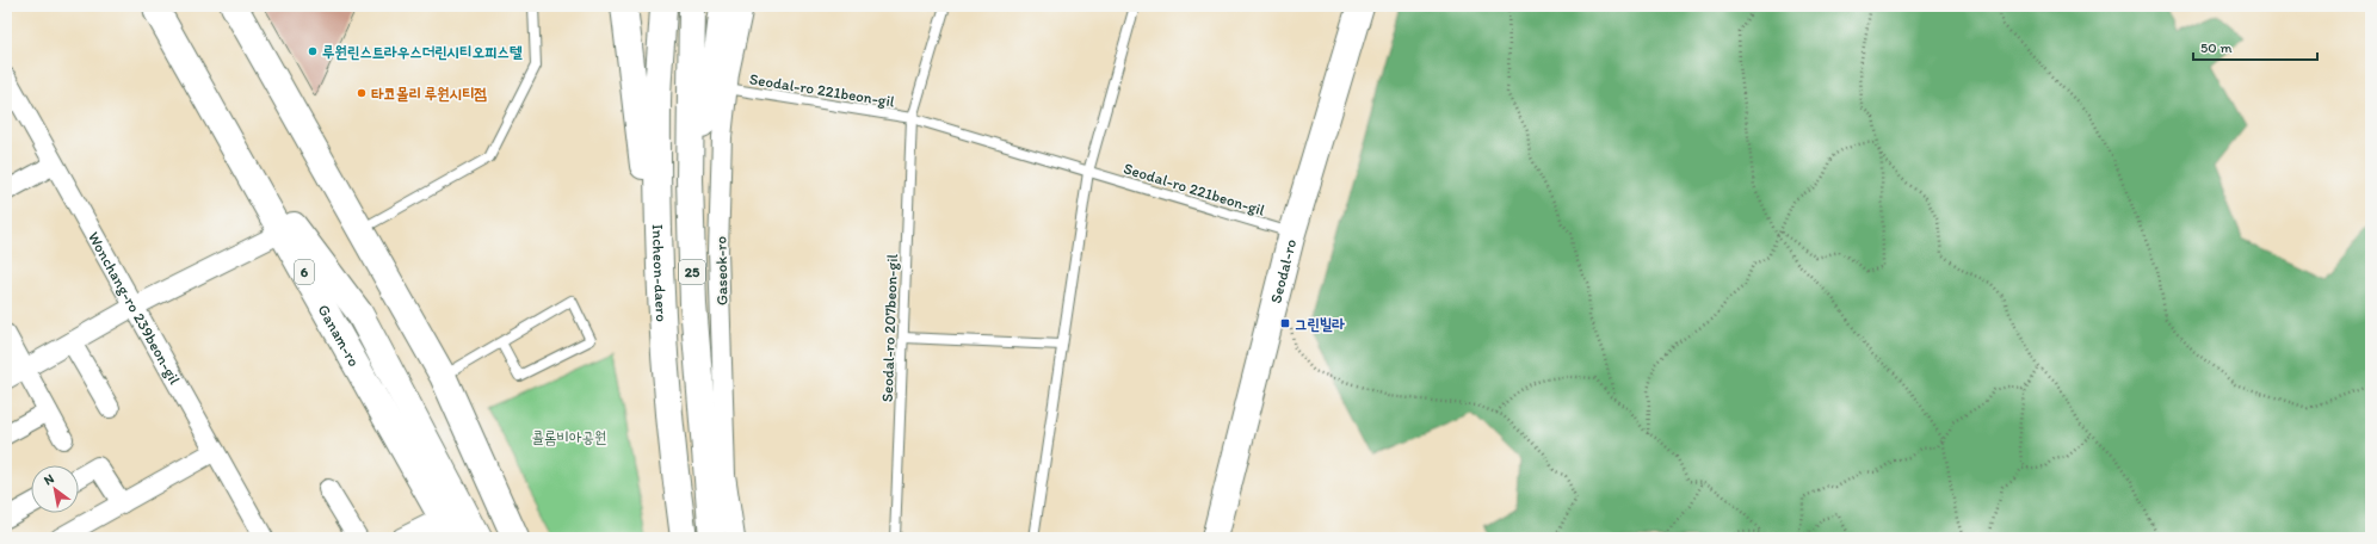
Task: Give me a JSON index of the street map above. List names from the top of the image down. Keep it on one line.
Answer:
{"streets":{"main road":["Seodal-ro","6","Incheon-daero","25","Ganam-ro"],"street":["Gaseok-ro","Wonchang-ro 239beon-gil"],"lane":["Seodal-ro 221beon-gil","Seodal-ro 207beon-gil"]},"crossings":[["Seodal-ro 221beon-gil","Gaseok-ro"],["Seodal-ro 221beon-gil","Seodal-ro"],["Seodal-ro 221beon-gil","Seodal-ro 207beon-gil"]],"parks":["콜롬비아공원"],"places":{"other":["루원린스트라우스더린시티오피스텔","타코몰리 루원시티점"],"transit":["그린빌라"]},"scale_bar":"50 m","north":"top left"}
